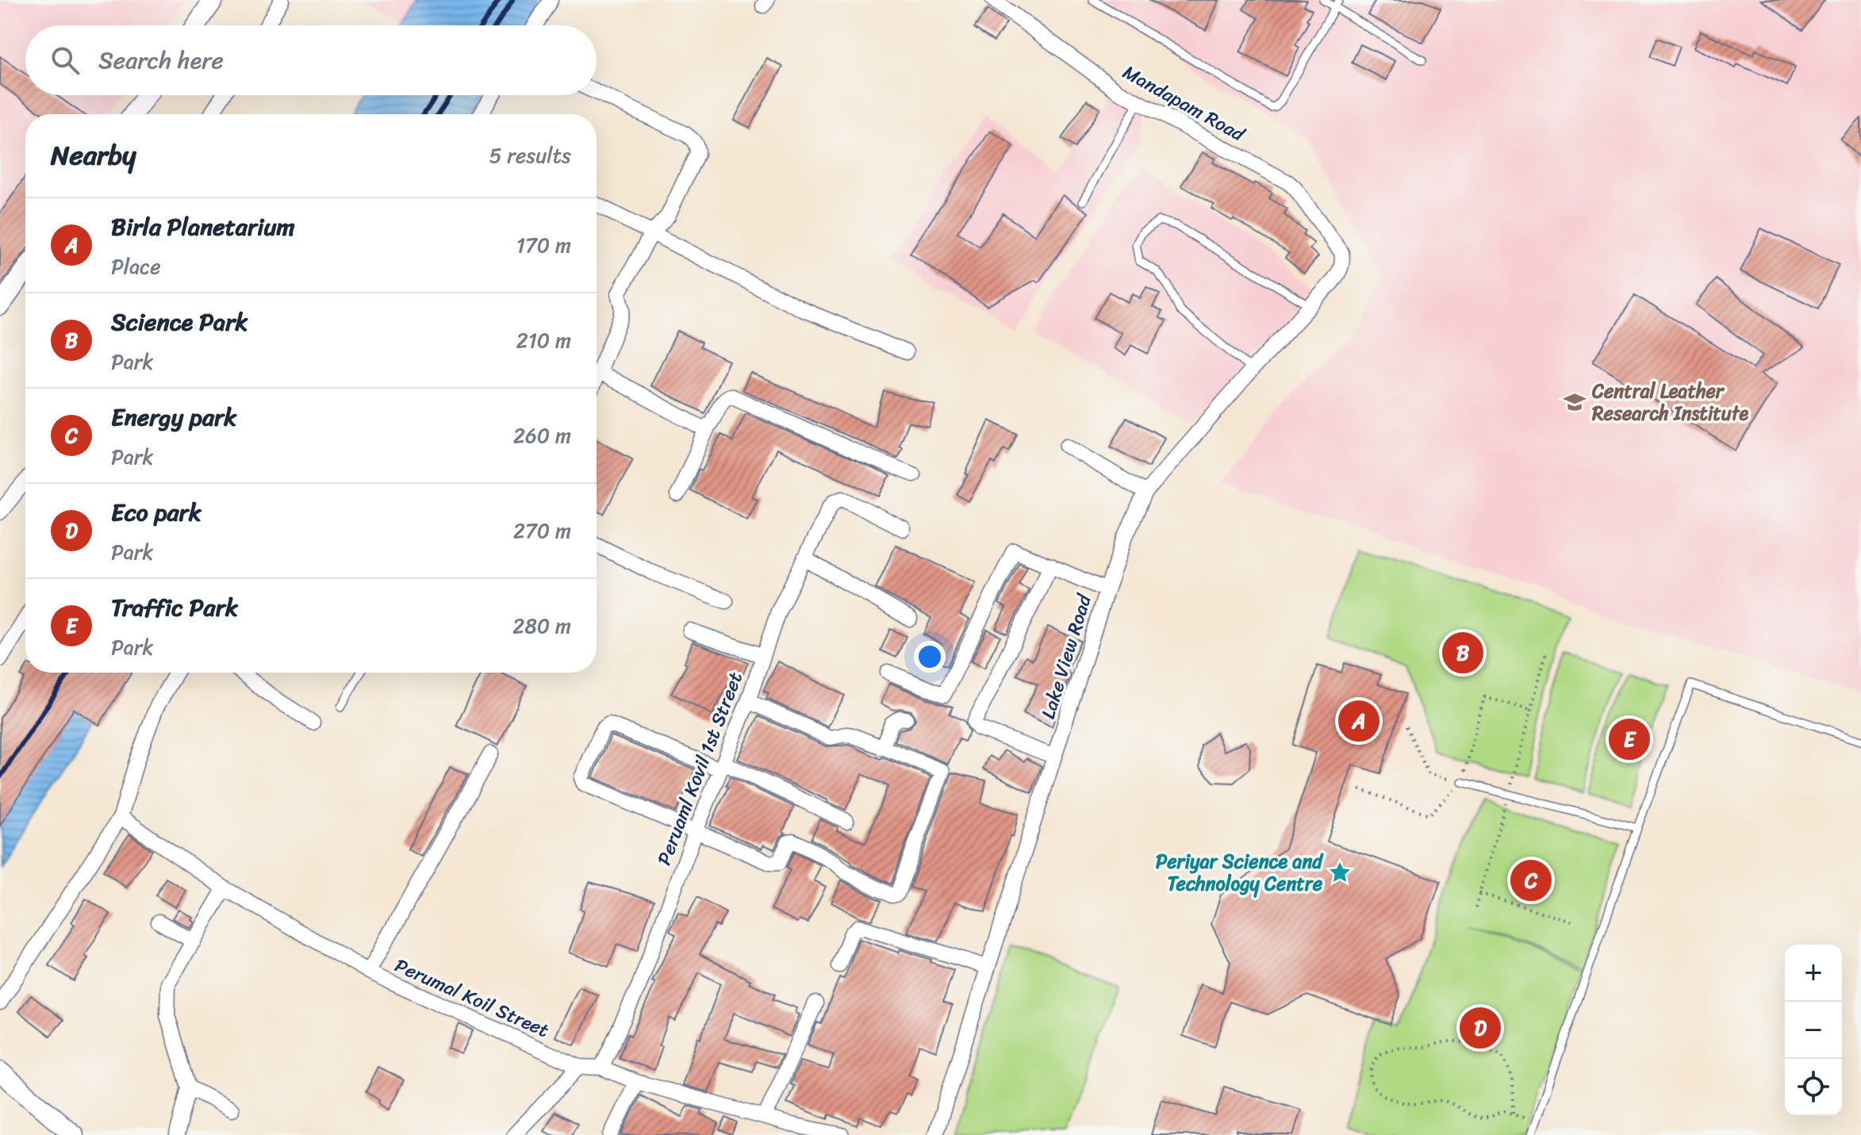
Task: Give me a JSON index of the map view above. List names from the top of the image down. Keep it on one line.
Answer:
{"streets":{"street":["Mandapam Road","Lake View Road","Peruaml Kovil 1st Street","Perumal Koil Street"]},"crossings":[["Mandapam Road","Lake View Road"],["Peruaml Kovil 1st Street","Perumal Koil Street"]],"places":{"school or university":["Central Leather Research Institute"],"place":["Periyar Science and Technology Centre"]},"page":{"search":"Search here","heading":["Nearby","5 results"],"list":[{"mark":"A","name":"Birla Planetarium","note":"Place","value":"170 m"},{"mark":"B","name":"Science Park","note":"Park","value":"210 m"},{"mark":"C","name":"Energy park","note":"Park","value":"260 m"},{"mark":"D","name":"Eco park","note":"Park","value":"270 m"},{"mark":"E","name":"Traffic Park","note":"Park","value":"280 m"}],"pins":["B","A","E","C","D"],"map_buttons":["+","−"]}}
